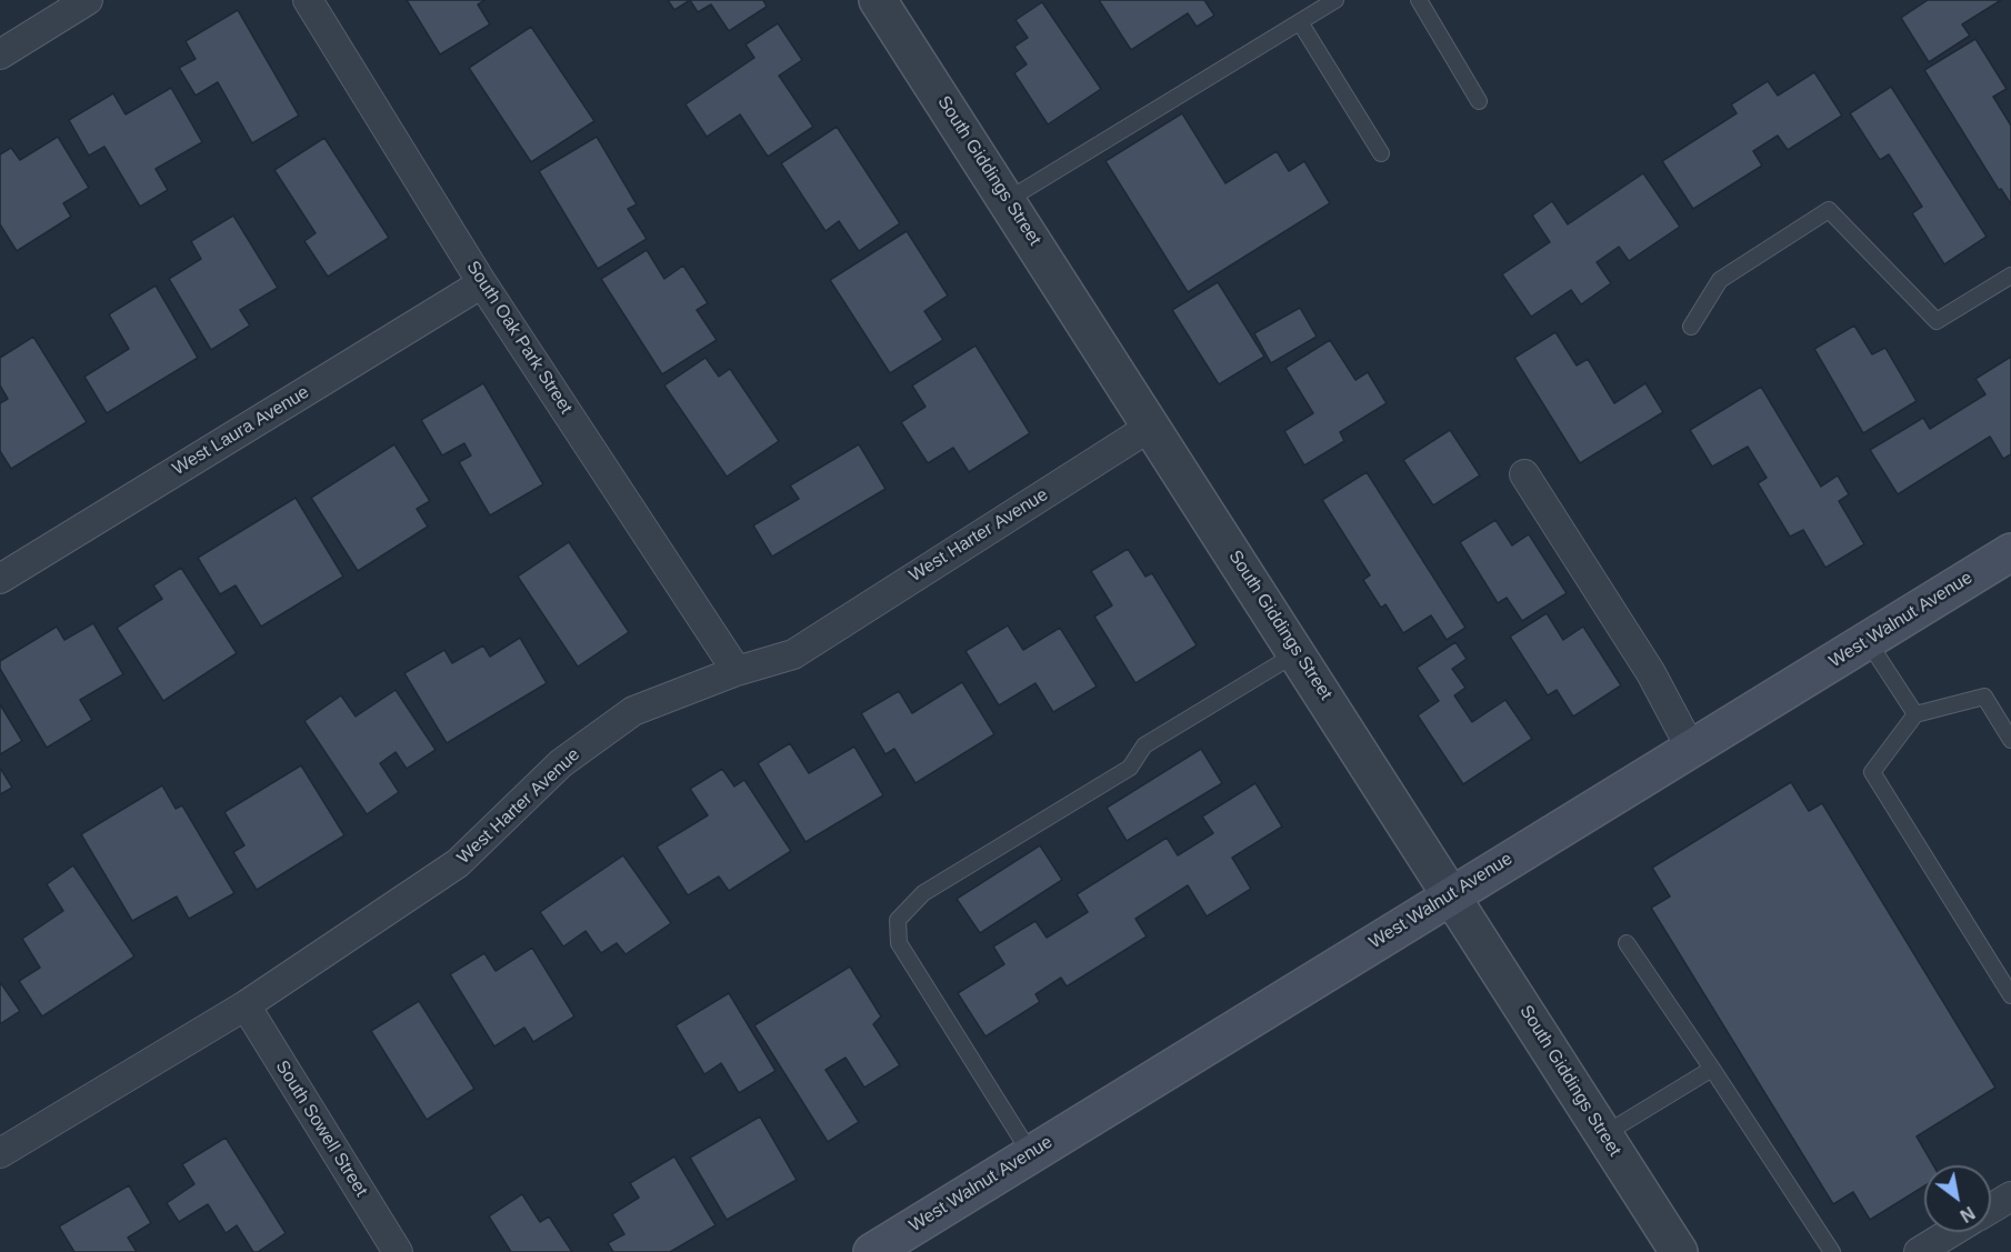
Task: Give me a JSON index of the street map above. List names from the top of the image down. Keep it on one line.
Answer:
{"streets":{"main road":["West Walnut Avenue"],"street":["South Giddings Street","South Oak Park Street","West Laura Avenue","West Harter Avenue","South Sowell Street"]},"crossings":[["South Giddings Street","West Harter Avenue"],["South Giddings Street","West Walnut Avenue"],["South Oak Park Street","West Laura Avenue"],["South Oak Park Street","West Harter Avenue"],["West Harter Avenue","South Sowell Street"]],"north":"bottom right"}
